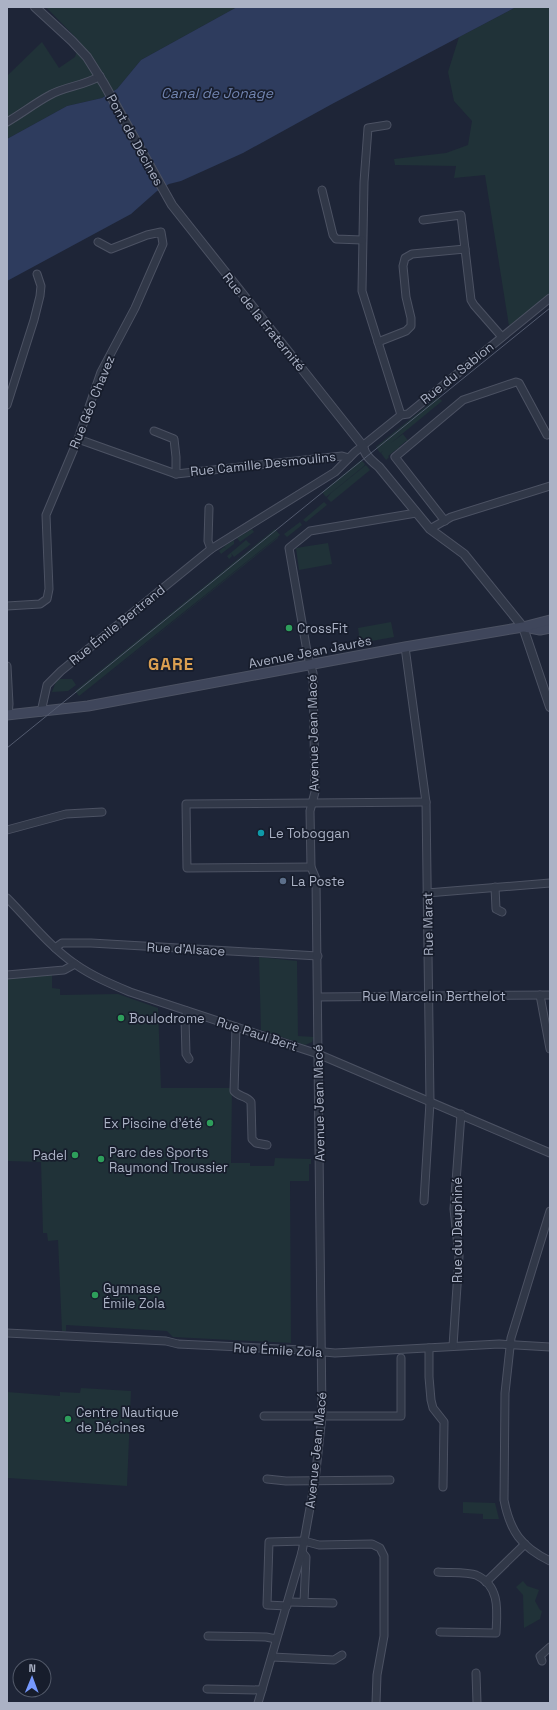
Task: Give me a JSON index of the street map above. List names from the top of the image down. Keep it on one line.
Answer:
{"streets":{"main road":["Avenue Jean Jaurès"],"street":["Pont de Décines","Rue de la Fraternité","Rue du Sablon","Rue Géo Chavez","Rue Camille Desmoulins","Rue Émile Bertrand","Avenue Jean Macé","Rue Marat","Rue d'Alsace","Rue Marcelin Berthelot","Rue Paul Bert","Rue du Dauphiné","Rue Émile Zola"]},"crossings":[["Pont de Décines","Rue de la Fraternité"],["Rue de la Fraternité","Rue du Sablon"],["Rue de la Fraternité","Rue Émile Bertrand"],["Rue de la Fraternité","Avenue Jean Jaurès"],["Rue de la Fraternité","Avenue Jean Macé"],["Rue du Sablon","Rue Émile Bertrand"],["Rue Géo Chavez","Rue Camille Desmoulins"],["Rue Camille Desmoulins","Rue Émile Bertrand"],["Rue Émile Bertrand","Avenue Jean Jaurès"],["Avenue Jean Jaurès","Avenue Jean Macé"],["Avenue Jean Jaurès","Rue Marat"],["Avenue Jean Macé","Rue d'Alsace"],["Avenue Jean Macé","Rue Marcelin Berthelot"],["Avenue Jean Macé","Rue Paul Bert"],["Avenue Jean Macé","Rue Émile Zola"],["Rue Marat","Rue Marcelin Berthelot"],["Rue Marat","Rue Paul Bert"],["Rue d'Alsace","Rue Paul Bert"],["Rue Paul Bert","Rue du Dauphiné"],["Rue du Dauphiné","Rue Émile Zola"]],"districts":["GARE"],"water":["Canal de Jonage"],"places":["CrossFit","Le Toboggan","La Poste","Boulodrome","Ex Piscine d'été","Padel","Parc des Sports Raymond Troussier","Gymnase Émile Zola","Centre Nautique de Décines"],"north":"top"}
